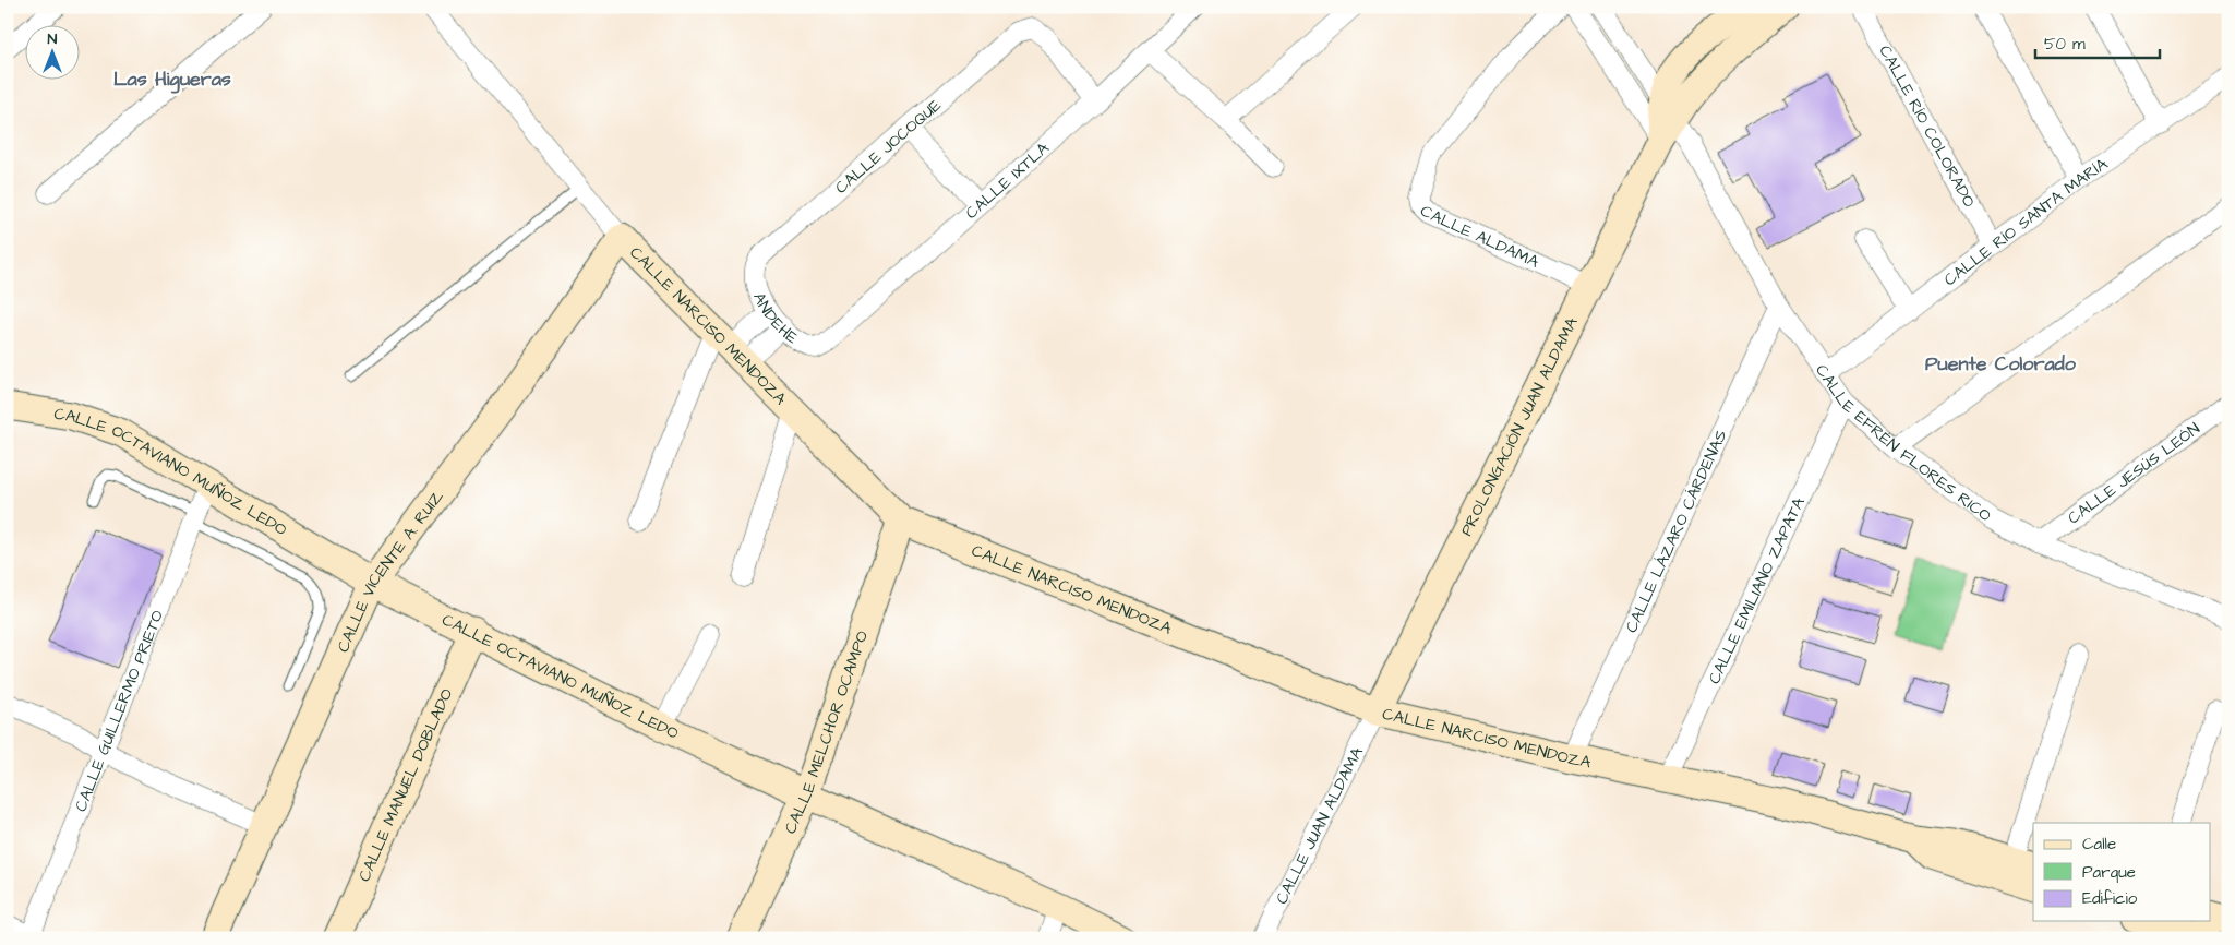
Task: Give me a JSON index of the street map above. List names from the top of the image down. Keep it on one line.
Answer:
{"streets":{"street":["CALLE RÍO COLORADO","CALLE JOCOQUE","CALLE IXTLA","CALLE RÍO SANTA MARÍA","CALLE ALDAMA","ANDEHE","CALLE NARCISO MENDOZA","PROLONGACIÓN JUAN ALDAMA","CALLE EFRÉN FLORES RICO","CALLE OCTAVIANO MUÑOZ LEDO","CALLE JESÚS LEÓN","CALLE LÁZARO CÁRDENAS","CALLE VICENTE A. RUIZ","CALLE EMILIANO ZAPATA","CALLE GUILLERMO PRIETO","CALLE MELCHOR OCAMPO","CALLE MANUEL DOBLADO","CALLE JUAN ALDAMA"]},"crossings":[["CALLE RÍO COLORADO","CALLE RÍO SANTA MARÍA"],["CALLE JOCOQUE","CALLE IXTLA"],["CALLE JOCOQUE","ANDEHE"],["CALLE IXTLA","ANDEHE"],["CALLE RÍO SANTA MARÍA","CALLE EFRÉN FLORES RICO"],["CALLE ALDAMA","PROLONGACIÓN JUAN ALDAMA"],["CALLE NARCISO MENDOZA","PROLONGACIÓN JUAN ALDAMA"],["CALLE NARCISO MENDOZA","CALLE LÁZARO CÁRDENAS"],["CALLE NARCISO MENDOZA","CALLE VICENTE A. RUIZ"],["CALLE NARCISO MENDOZA","CALLE EMILIANO ZAPATA"],["CALLE NARCISO MENDOZA","CALLE MELCHOR OCAMPO"],["CALLE NARCISO MENDOZA","CALLE JUAN ALDAMA"],["PROLONGACIÓN JUAN ALDAMA","CALLE EFRÉN FLORES RICO"],["PROLONGACIÓN JUAN ALDAMA","CALLE JUAN ALDAMA"],["CALLE EFRÉN FLORES RICO","CALLE JESÚS LEÓN"],["CALLE EFRÉN FLORES RICO","CALLE LÁZARO CÁRDENAS"],["CALLE EFRÉN FLORES RICO","CALLE EMILIANO ZAPATA"],["CALLE OCTAVIANO MUÑOZ LEDO","CALLE VICENTE A. RUIZ"],["CALLE OCTAVIANO MUÑOZ LEDO","CALLE GUILLERMO PRIETO"],["CALLE OCTAVIANO MUÑOZ LEDO","CALLE MELCHOR OCAMPO"],["CALLE OCTAVIANO MUÑOZ LEDO","CALLE MANUEL DOBLADO"]],"districts":["Las Higueras","Puente Colorado"],"legend":["Calle","Parque","Edificio"],"scale_bar":"50 m","north":"top"}
